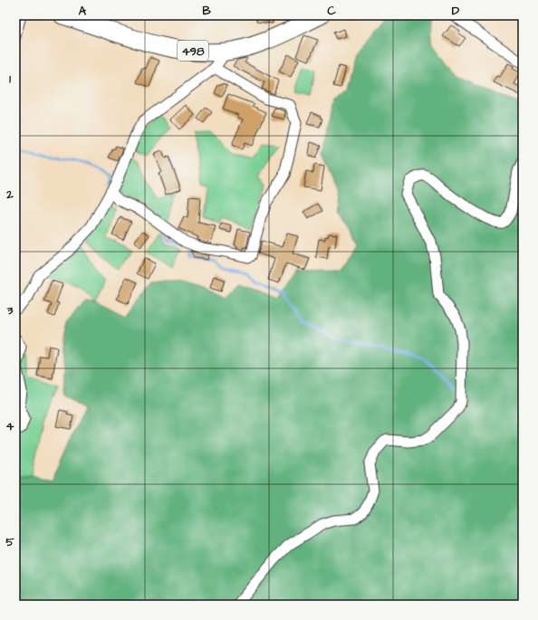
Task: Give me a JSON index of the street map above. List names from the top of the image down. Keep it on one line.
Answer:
{"streets":{"highway":["498"]},"grid":{"columns":["A","B","C","D"],"rows":["1","2","3","4","5"]}}
